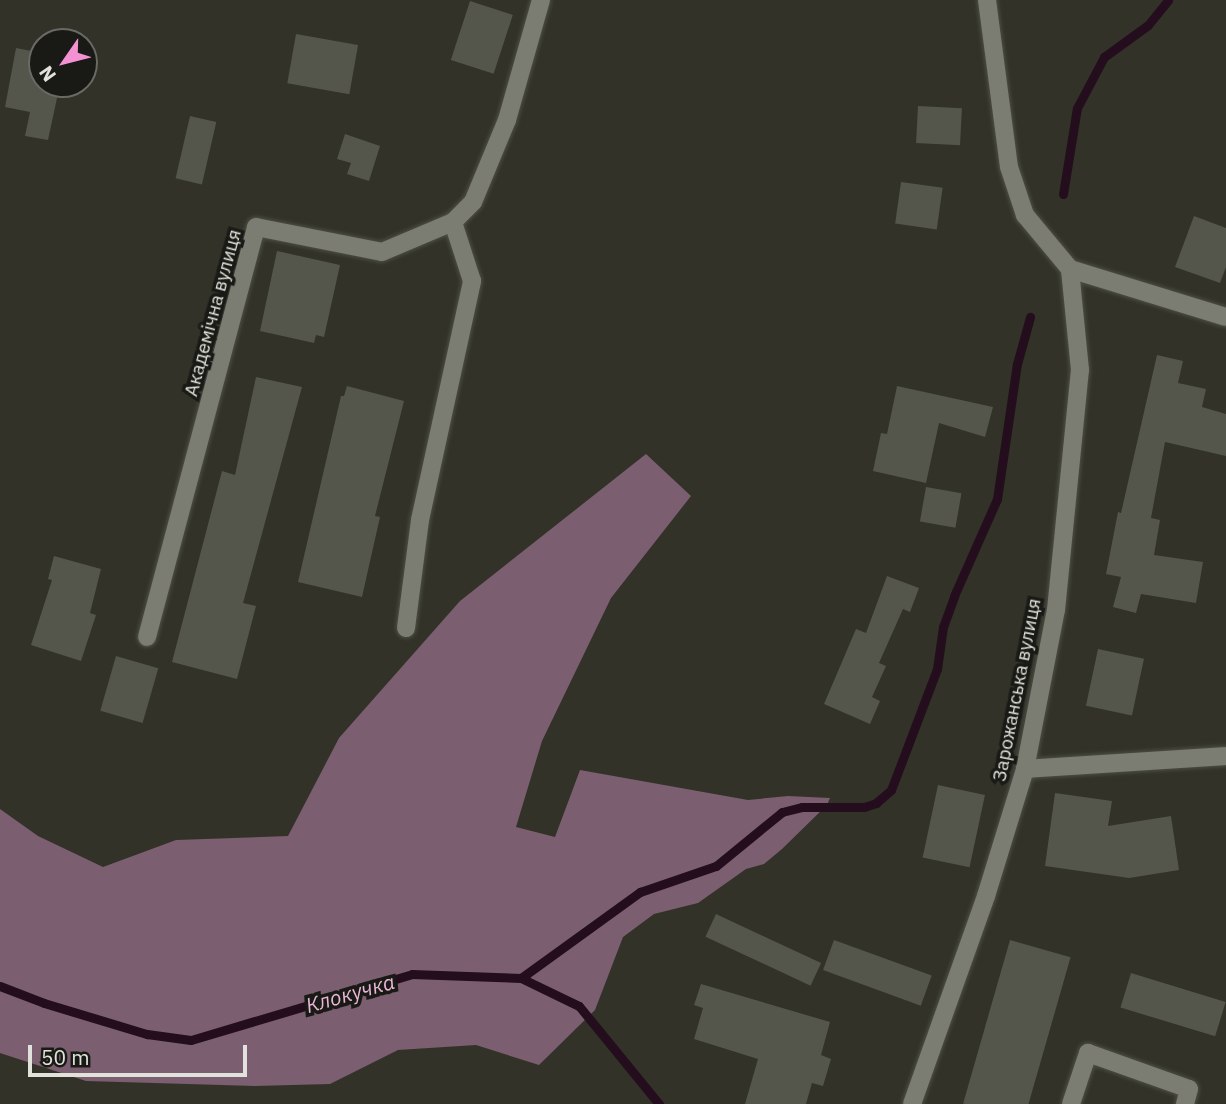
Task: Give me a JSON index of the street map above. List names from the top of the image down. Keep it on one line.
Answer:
{"streets":{"street":["Академічна вулиця","Зарожанська вулиця"]},"water":["Клокучка"],"scale_bar":"50 m","north":"bottom left"}
